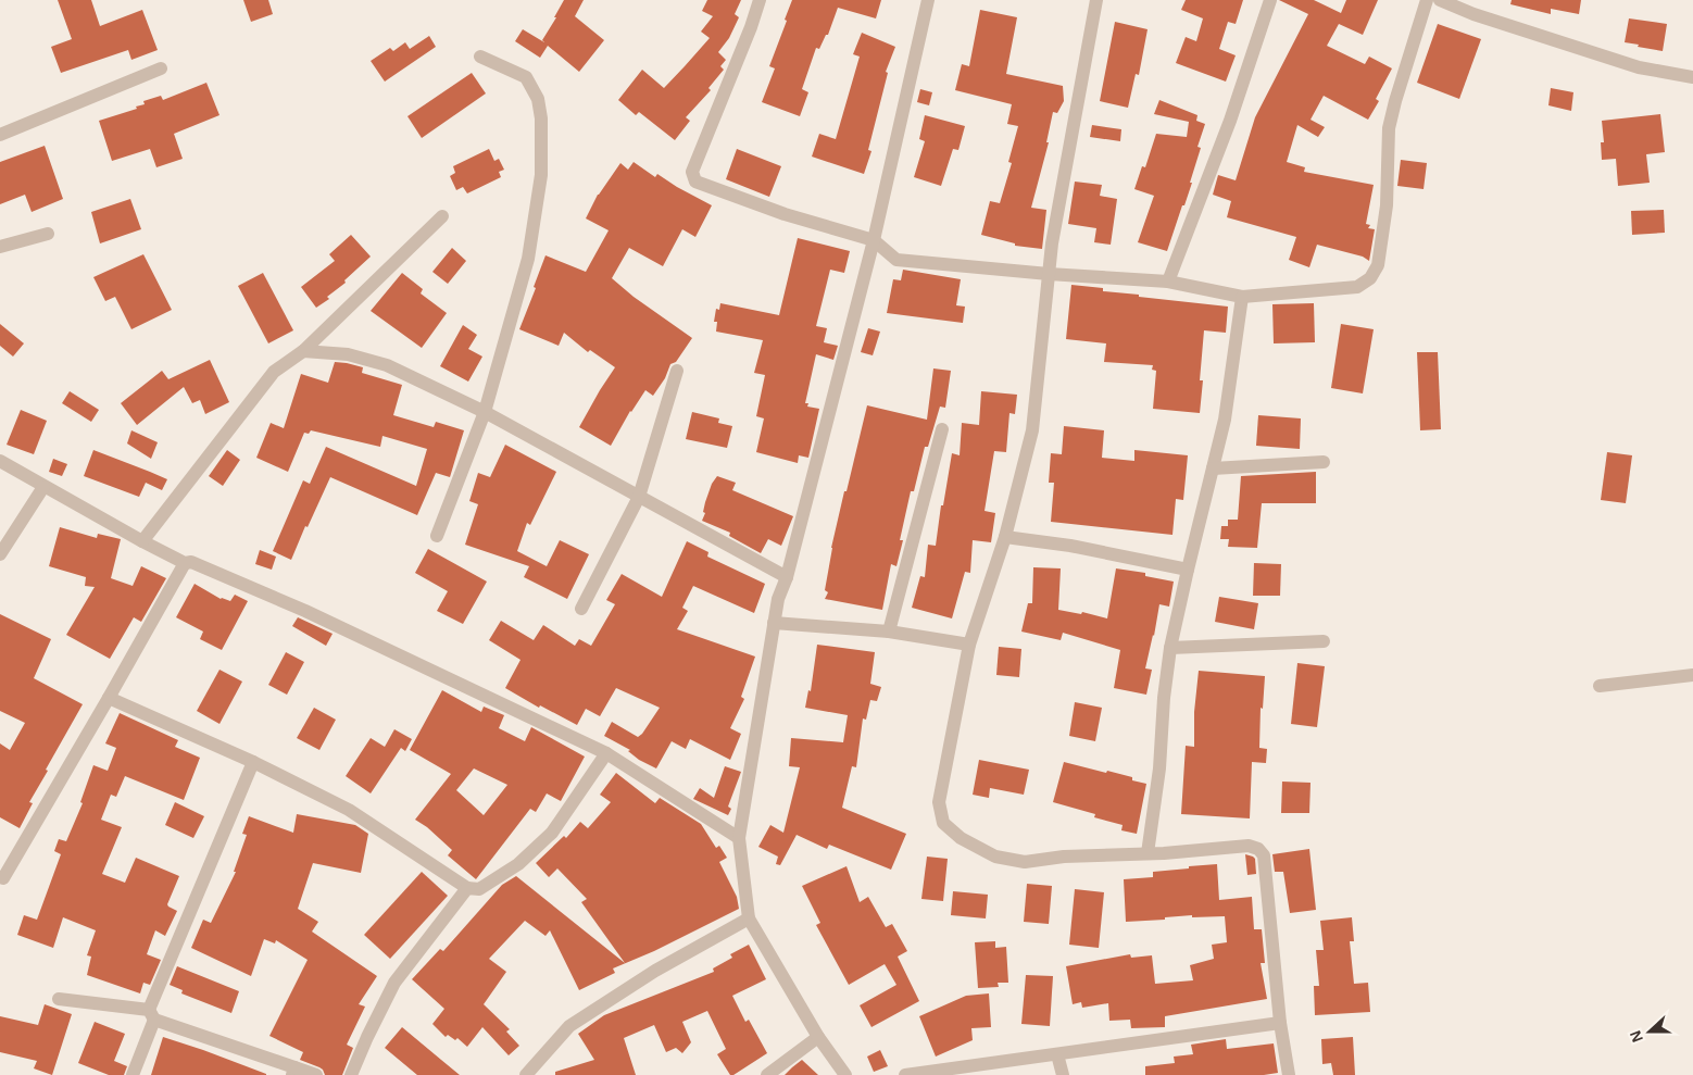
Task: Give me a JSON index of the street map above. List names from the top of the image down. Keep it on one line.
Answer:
{"north":"left"}
